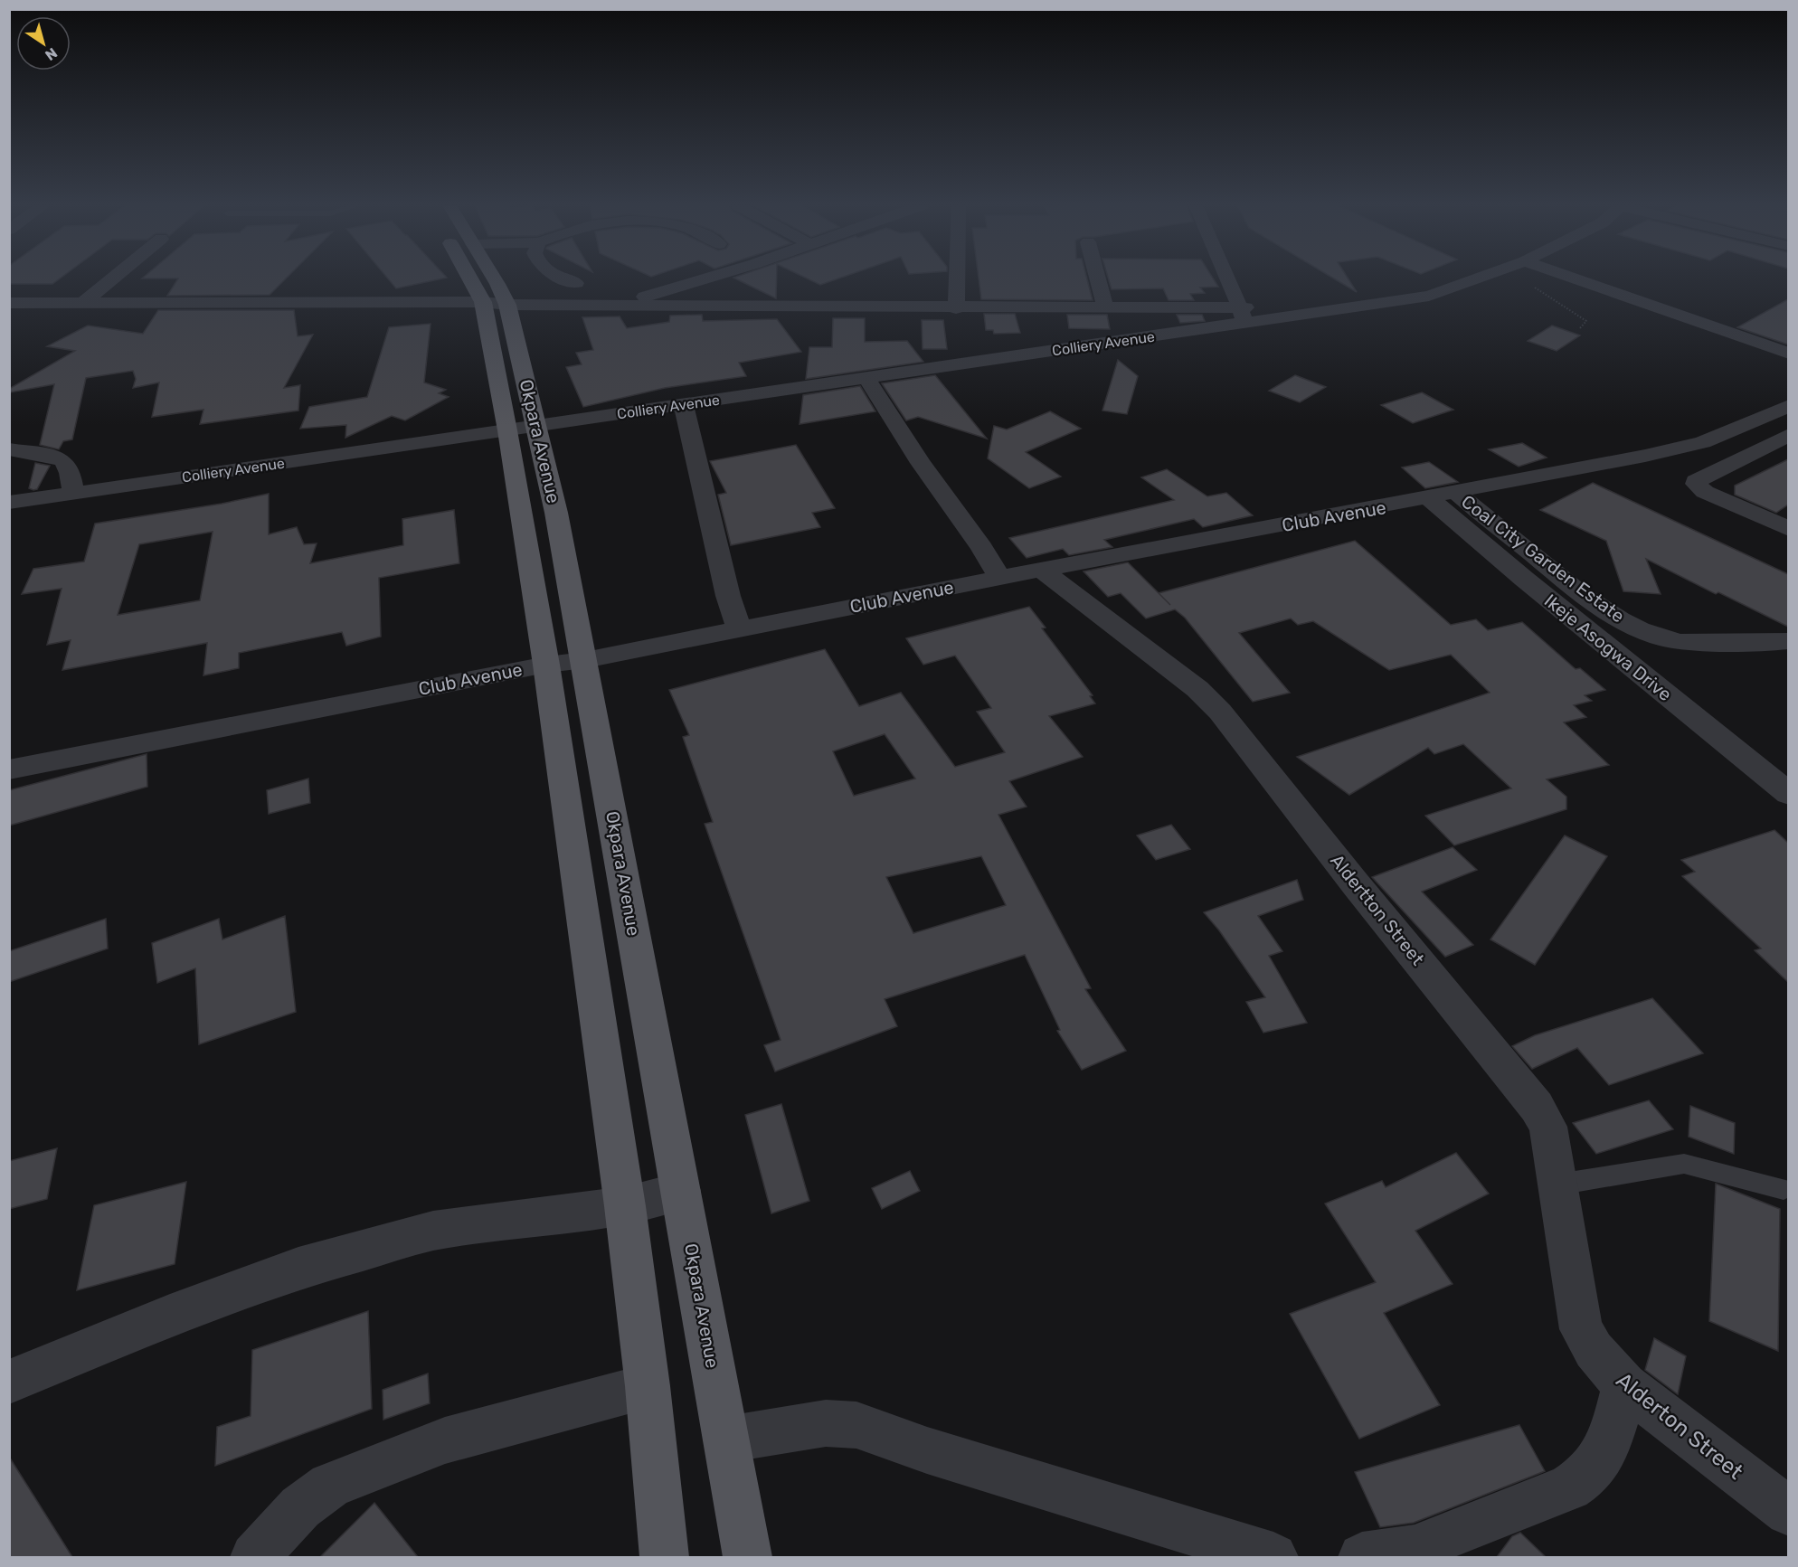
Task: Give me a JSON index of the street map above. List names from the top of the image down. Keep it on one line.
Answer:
{"streets":{"main road":["Okpara Avenue"],"street":["Colliery Avenue","Club Avenue","Coal City Garden Estate","Ikeje Asogwa Drive","Aldertton Street","Alderton Street"]},"crossings":[["Colliery Avenue","Okpara Avenue"],["Okpara Avenue","Club Avenue"],["Club Avenue","Coal City Garden Estate"],["Club Avenue","Ikeje Asogwa Drive"],["Club Avenue","Aldertton Street"],["Aldertton Street","Alderton Street"]],"north":"bottom right"}
